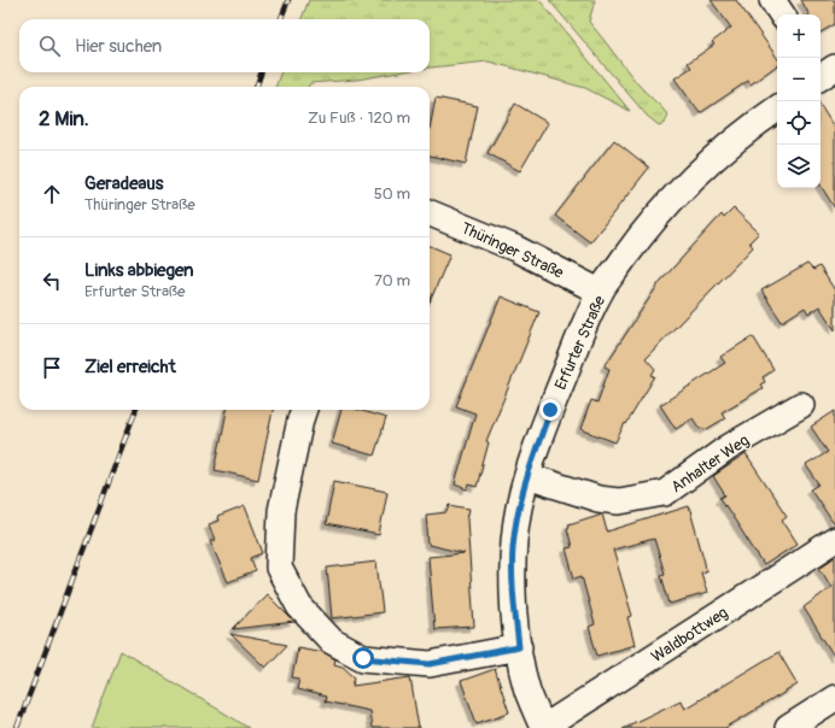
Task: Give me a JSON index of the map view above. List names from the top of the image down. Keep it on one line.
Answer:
{"streets":{"street":["Thüringer Straße","Erfurter Straße","Anhalter Weg","Waldbottweg"]},"crossings":[["Thüringer Straße","Erfurter Straße"],["Erfurter Straße","Anhalter Weg"],["Erfurter Straße","Waldbottweg"]],"page":{"map_buttons":["+","−"],"search":"Hier suchen","heading":["2 Min.","Zu Fuß · 120 m"],"list":[["Geradeaus","Thüringer Straße","50 m"],["Links abbiegen","Erfurter Straße","70 m"],"Ziel erreicht"]}}
